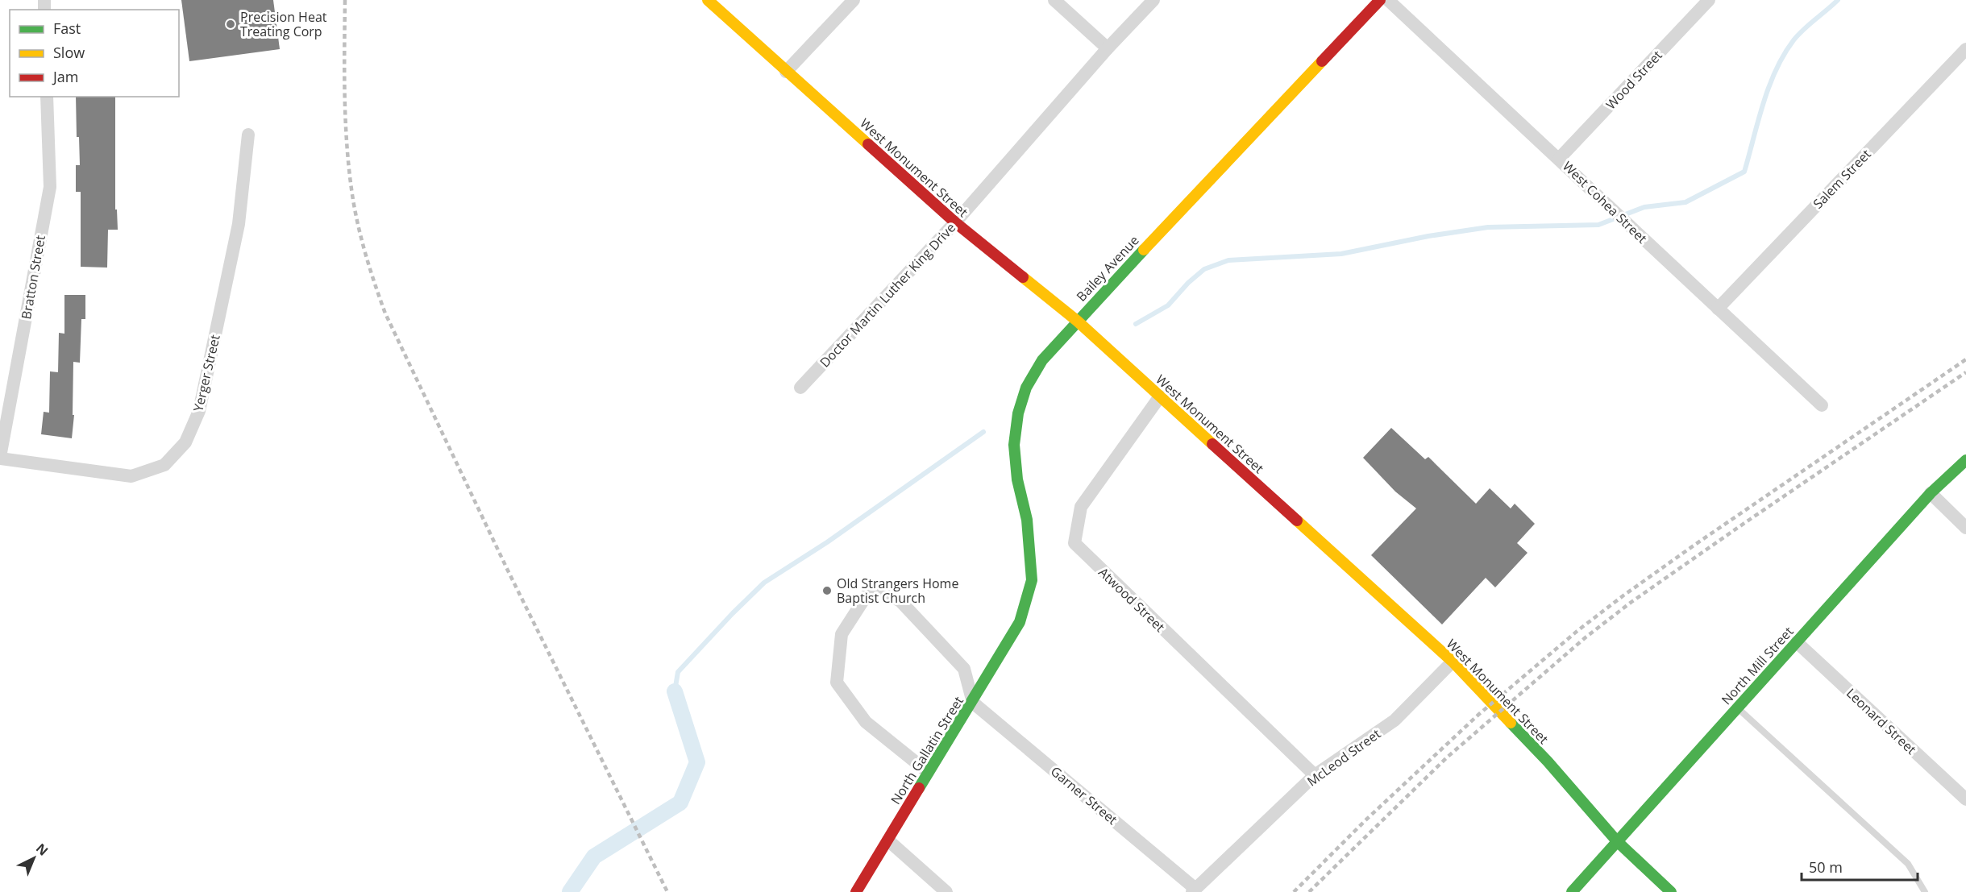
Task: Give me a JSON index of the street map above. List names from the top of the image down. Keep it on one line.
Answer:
{"streets":{"street":["Wood Street","West Monument Street","Salem Street","West Cohea Street","Bailey Avenue","Bratton Street","Doctor Martin Luther King Drive","Yerger Street","Atwood Street","North Mill Street","Leonard Street","North Gallatin Street","McLeod Street","Garner Street"]},"crossings":[["Wood Street","West Cohea Street"],["West Monument Street","Bailey Avenue"],["West Monument Street","Doctor Martin Luther King Drive"],["West Monument Street","Atwood Street"],["West Monument Street","North Mill Street"],["West Monument Street","McLeod Street"],["Salem Street","West Cohea Street"],["Bailey Avenue","North Gallatin Street"],["Bratton Street","Yerger Street"],["Atwood Street","McLeod Street"],["North Mill Street","Leonard Street"],["North Gallatin Street","Garner Street"],["McLeod Street","Garner Street"]],"places":["Precision Heat Treating Corp","Old Strangers Home Baptist Church"],"legend":["Fast","Slow","Jam"],"scale_bar":"50 m","north":"top right"}
